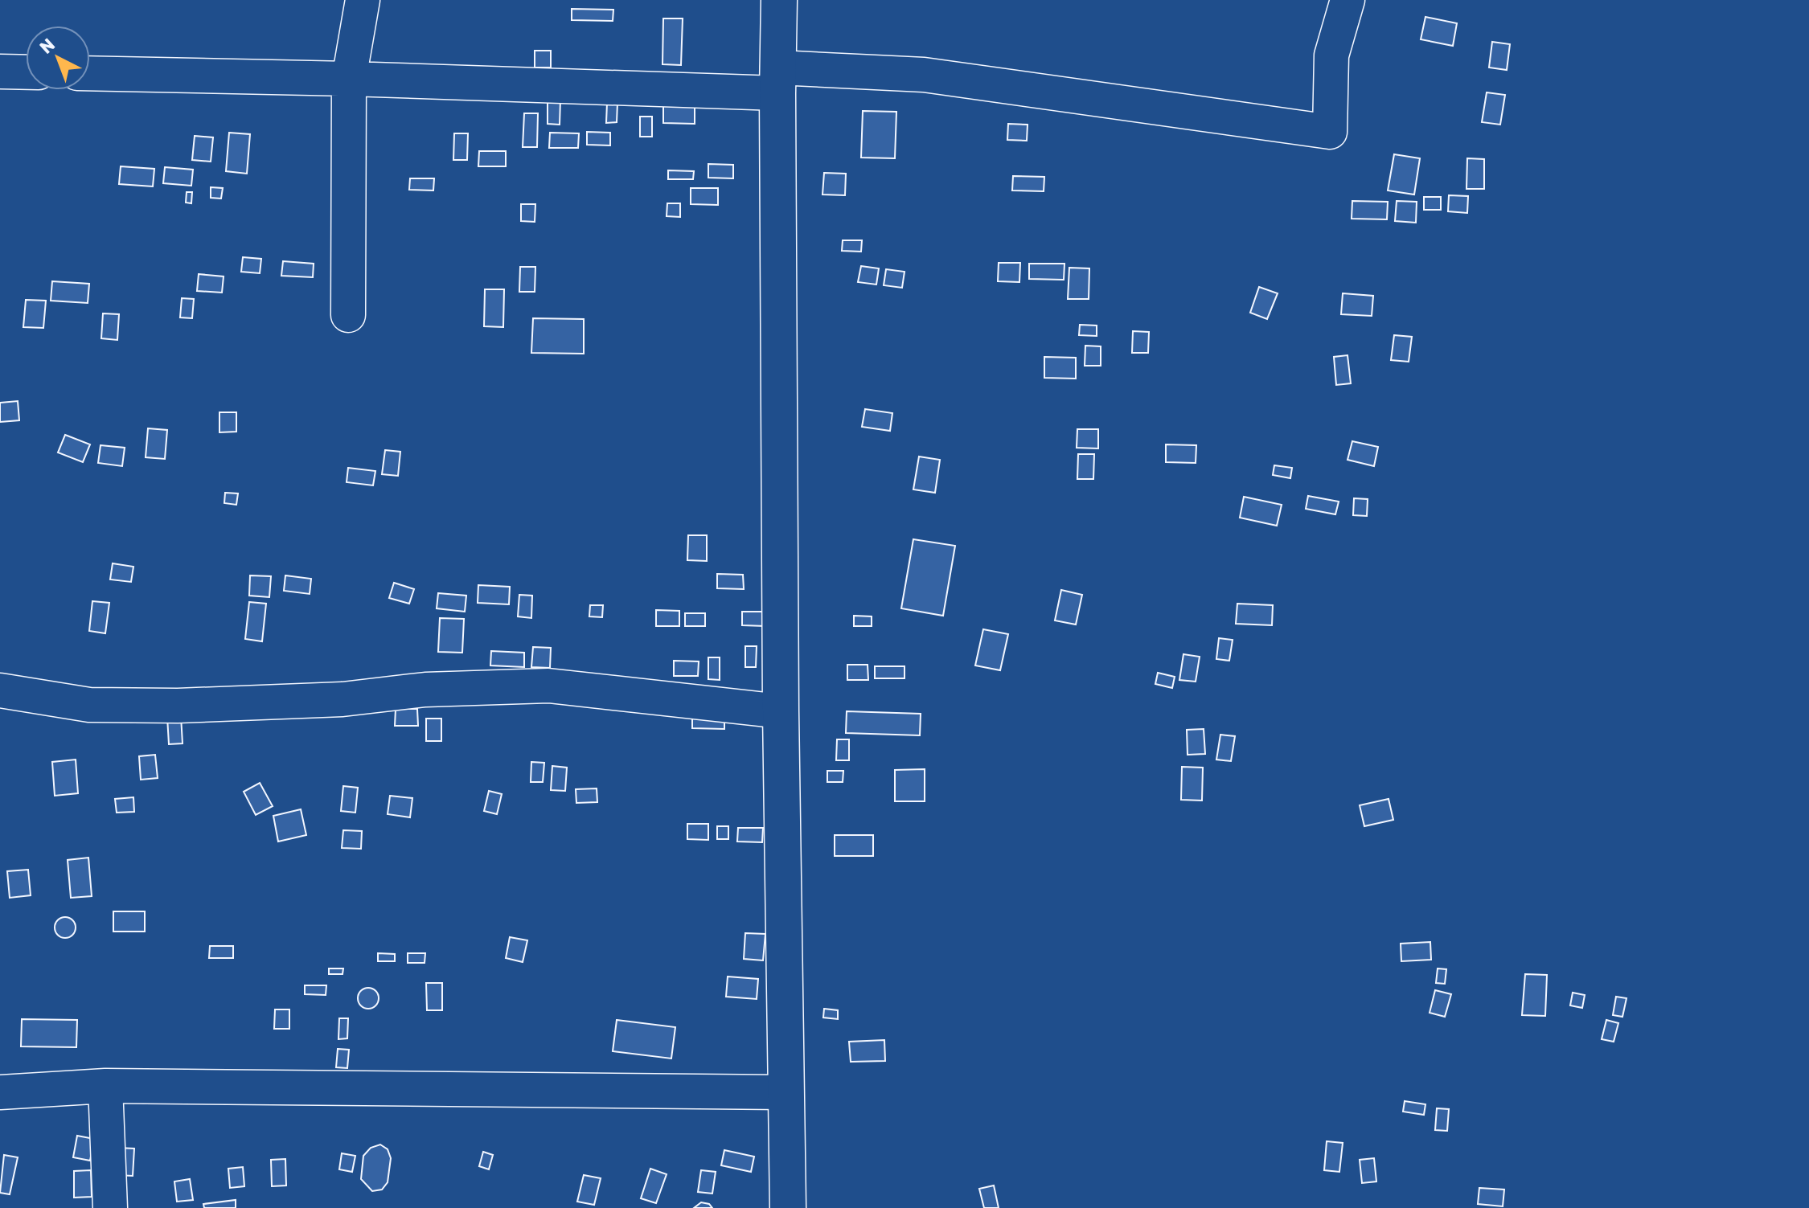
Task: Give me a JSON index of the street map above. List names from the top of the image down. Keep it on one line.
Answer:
{"north":"top left"}
